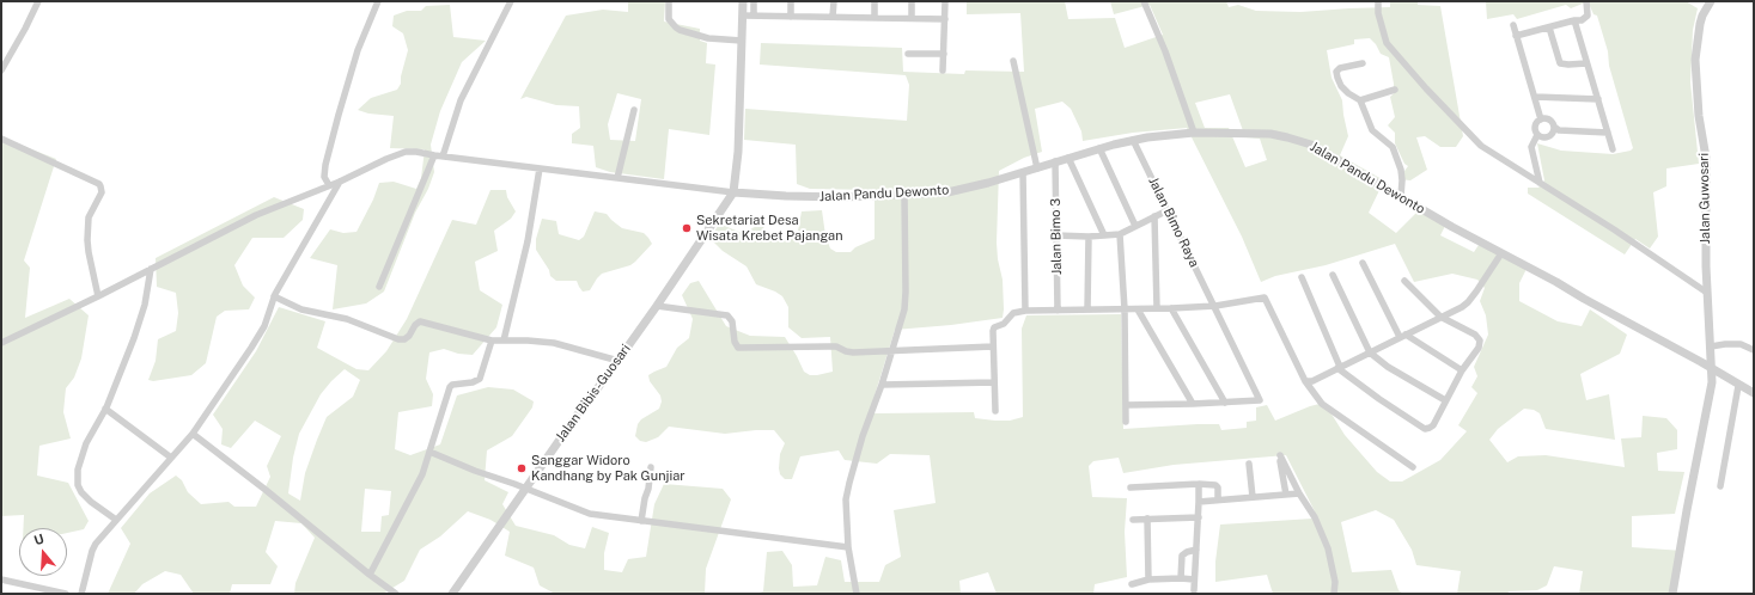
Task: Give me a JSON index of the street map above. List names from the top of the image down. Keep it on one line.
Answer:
{"streets":{"street":["Jalan Pandu Dewonto","Jalan Guwosari","Jalan Bimo Raya","Jalan Bimo 3","Jalan Bibis-Guosari"]},"crossings":[["Jalan Pandu Dewonto","Jalan Guwosari"],["Jalan Pandu Dewonto","Jalan Bimo Raya"],["Jalan Pandu Dewonto","Jalan Bimo 3"],["Jalan Pandu Dewonto","Jalan Bibis-Guosari"]],"places":["Sekretariat Desa Wisata Krebet Pajangan","Sanggar Widoro Kandhang by Pak Gunjiar"],"north":"top"}
